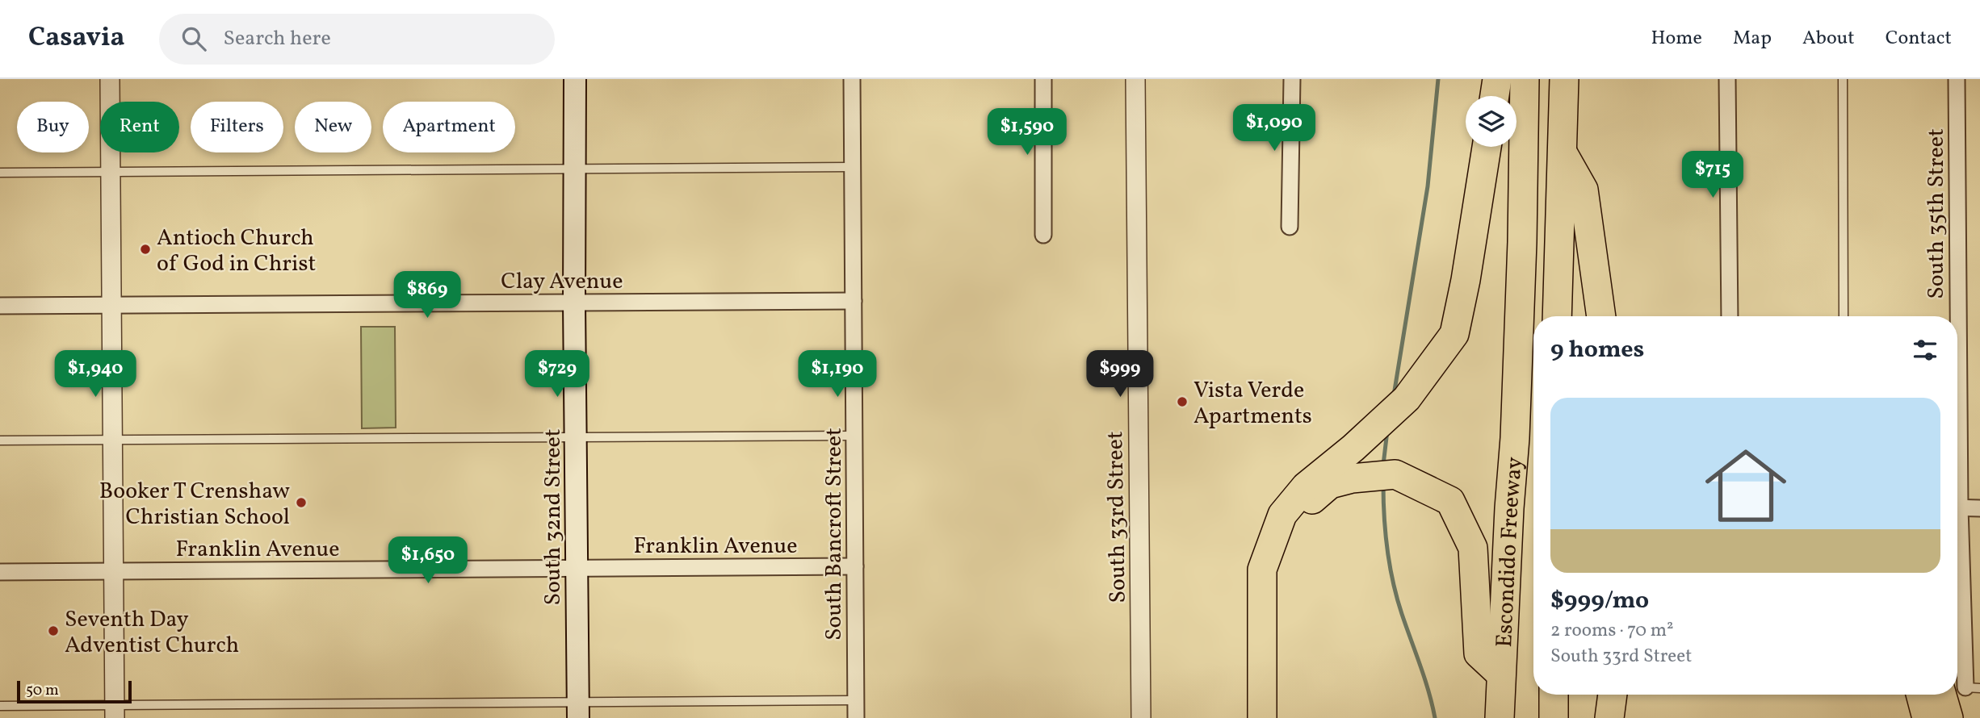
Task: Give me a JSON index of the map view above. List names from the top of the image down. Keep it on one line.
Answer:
{"streets":{"highway":["Escondido Freeway"],"main road":["South 32nd Street"],"street":["South 35th Street","Clay Avenue","South 33rd Street","South Bancroft Street","Franklin Avenue"]},"crossings":[["Clay Avenue","South 32nd Street"],["Clay Avenue","South Bancroft Street"],["South 32nd Street","Franklin Avenue"],["South Bancroft Street","Franklin Avenue"]],"places":["Antioch Church of God in Christ","Vista Verde Apartments","Booker T Crenshaw Christian School","Seventh Day Adventist Church"],"scale_bar":"50 m","page":{"header":"Casavia","search":"Search here","nav":["Home","Map","About","Contact"],"chip":["Buy","Rent","Filters","New","Apartment"],"price":["$1,090","$1,590","$715","$869","$1,940","$729","$1,190","$999","$1,650"],"heading":"9 homes","list":[{"name":"$999/mo","note":"2 rooms · 70 m² · South 33rd Street"}],"scale":"50 m"}}
